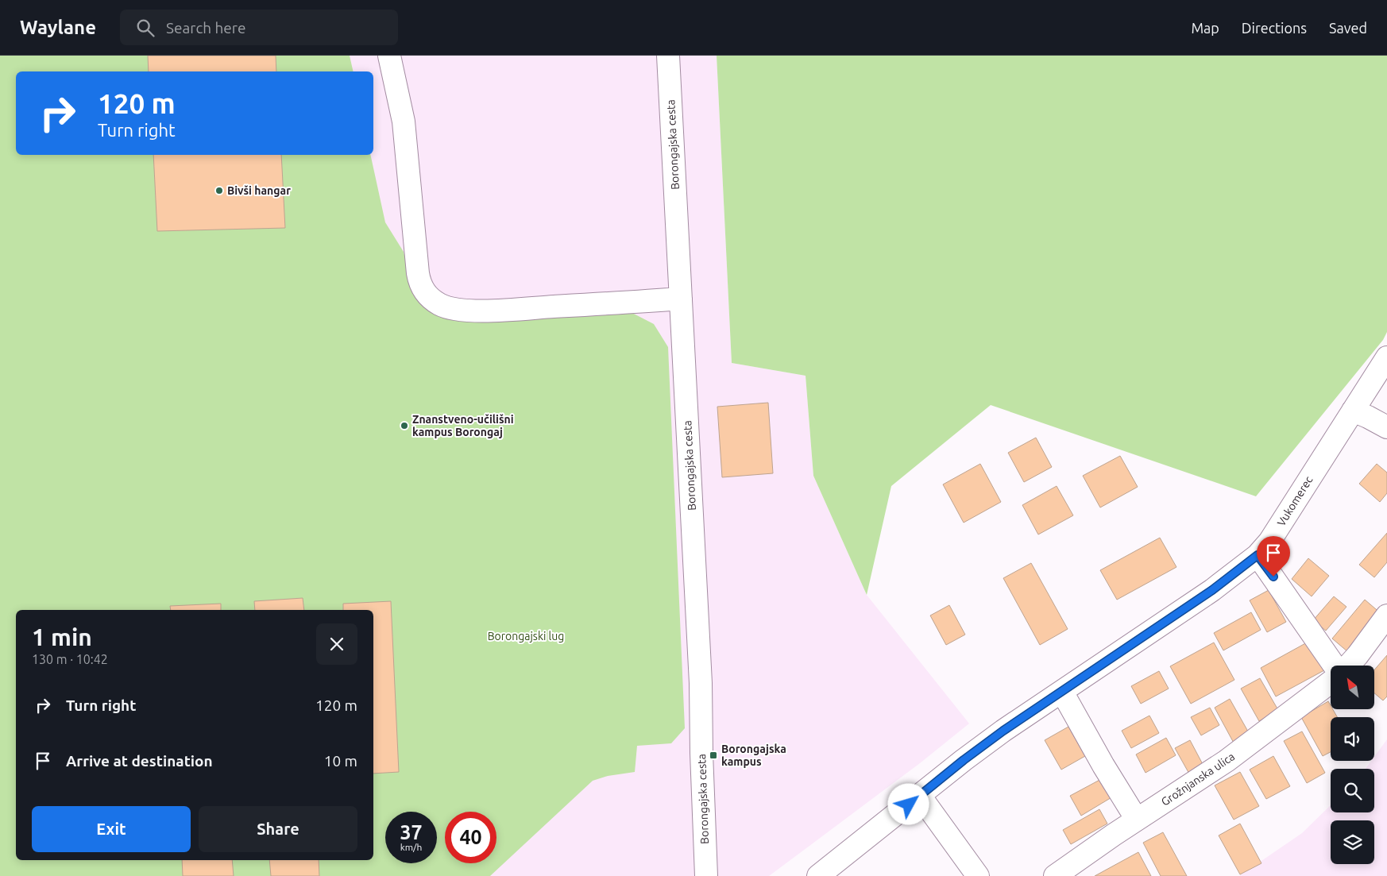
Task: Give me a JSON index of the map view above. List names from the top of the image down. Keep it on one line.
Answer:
{"streets":{"street":["Borongajska cesta","Vukomerec","Grožnjanska ulica"]},"parks":["Borongajski lug"],"places":{"other":["Bivši hangar","Znanstveno-učilišni kampus Borongaj"],"transit":["Borongajska kampus"]},"north":"top left","page":{"header":"Waylane","search":"Search here","nav":["Map","Directions","Saved"],"turn":["120 m","Turn right"],"heading":["1 min","130 m · 10:42"],"list":[{"name":"Turn right","value":"120 m"},{"name":"Arrive at destination","value":"10 m"}],"buttons":["Exit","Share"],"speed":"37 km/h","limit":"40"}}
